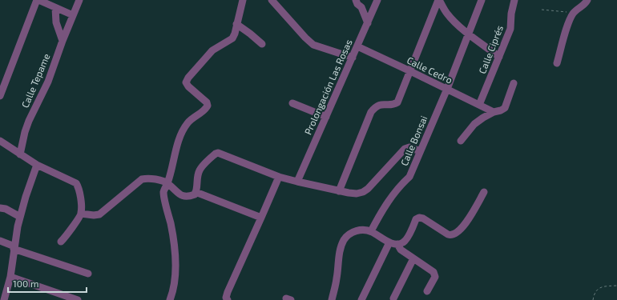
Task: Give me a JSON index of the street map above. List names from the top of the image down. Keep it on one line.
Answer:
{"streets":{"street":["Calle Ciprés","Calle Cedro","Calle Tepame","Prolongación Las Rosas","Calle Bonsai"]},"crossings":[["Calle Ciprés","Calle Cedro"],["Calle Cedro","Prolongación Las Rosas"],["Calle Cedro","Calle Bonsai"]],"scale_bar":"100 m"}
